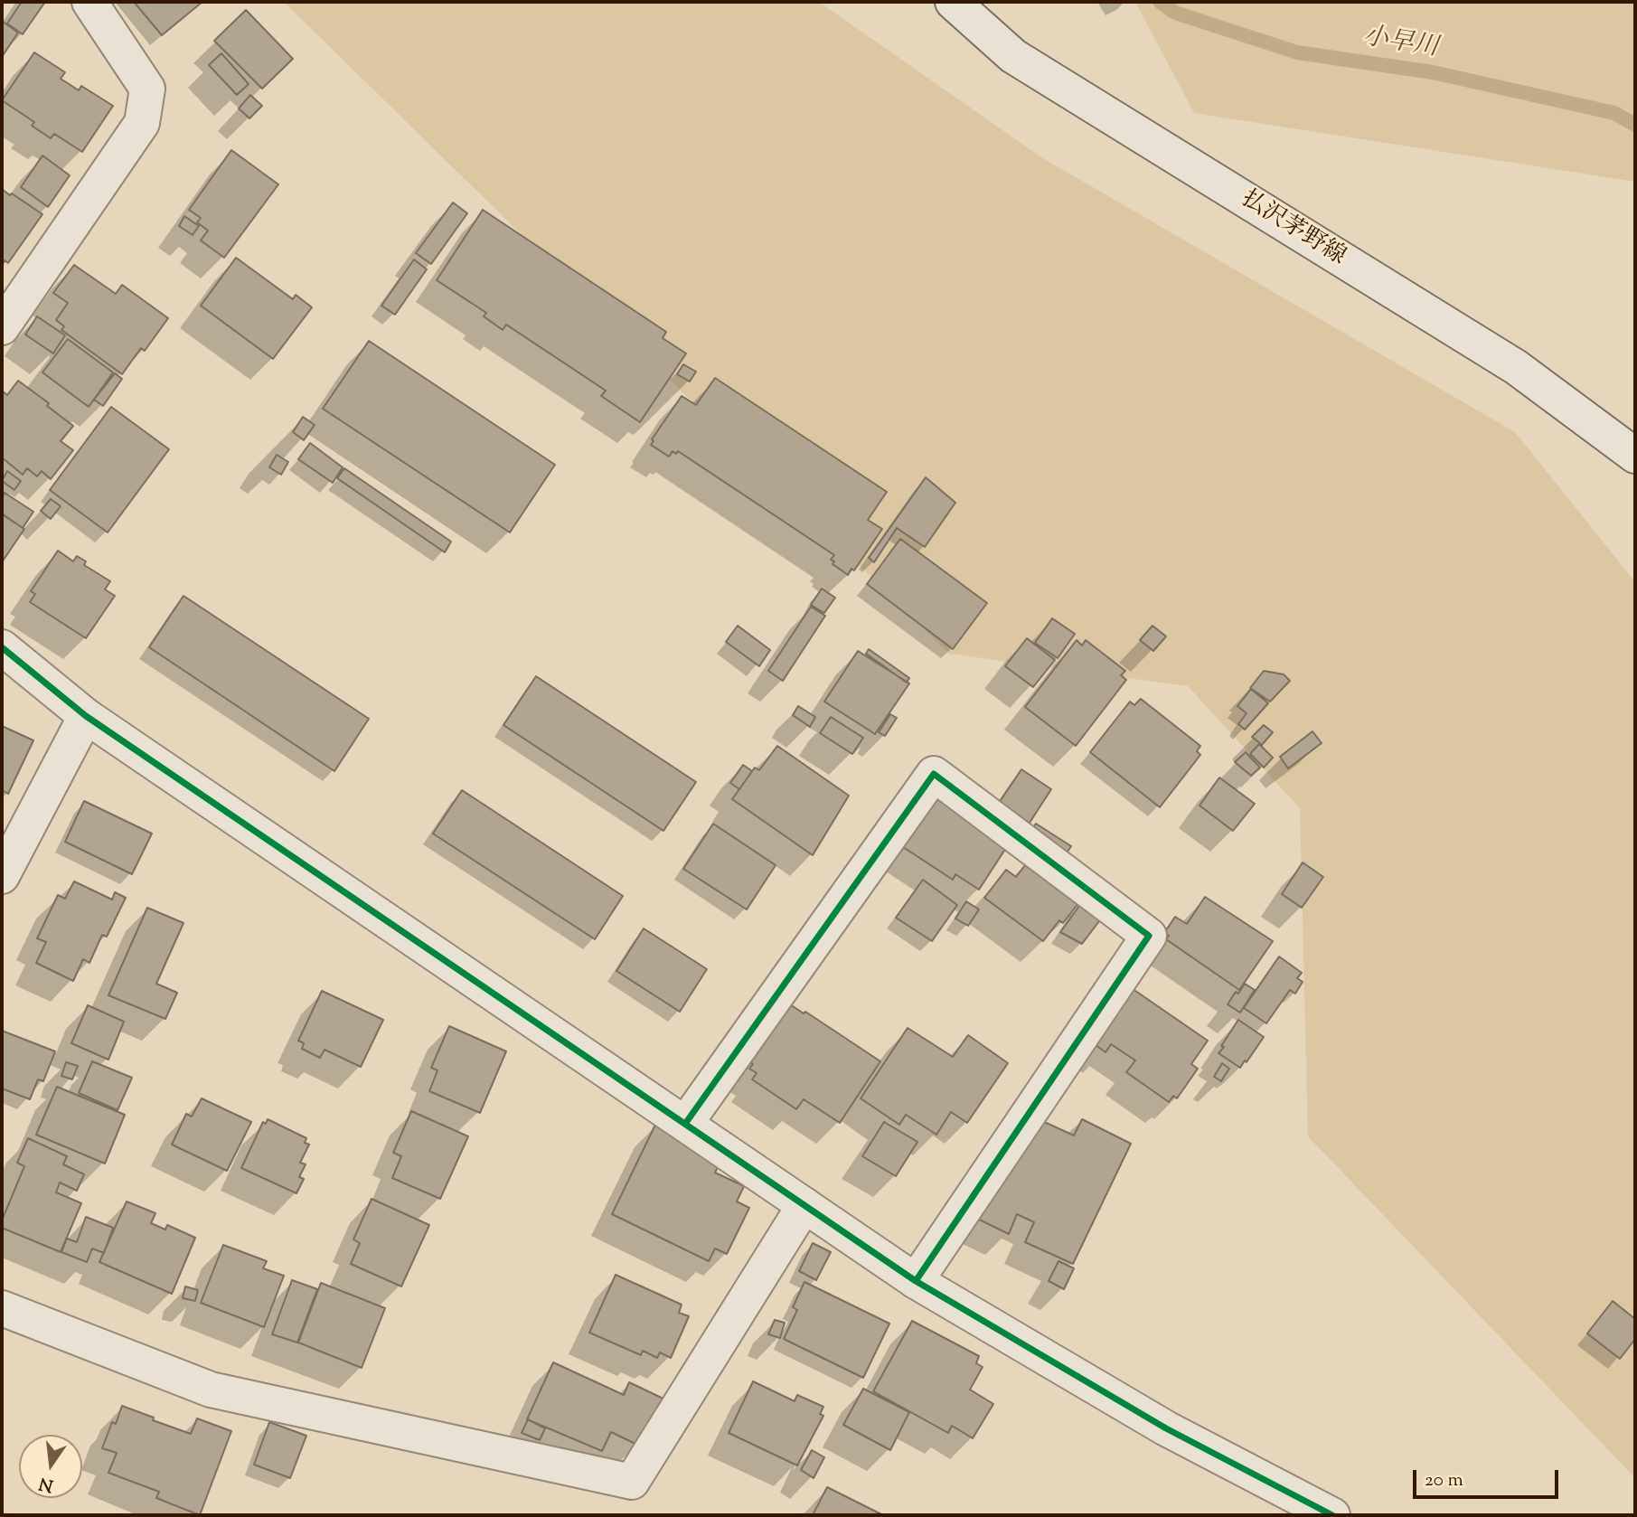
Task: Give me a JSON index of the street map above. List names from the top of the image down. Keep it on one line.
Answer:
{"streets":{"street":["払沢茅野線"]},"water":["小早川"],"scale_bar":"20 m","north":"bottom"}
